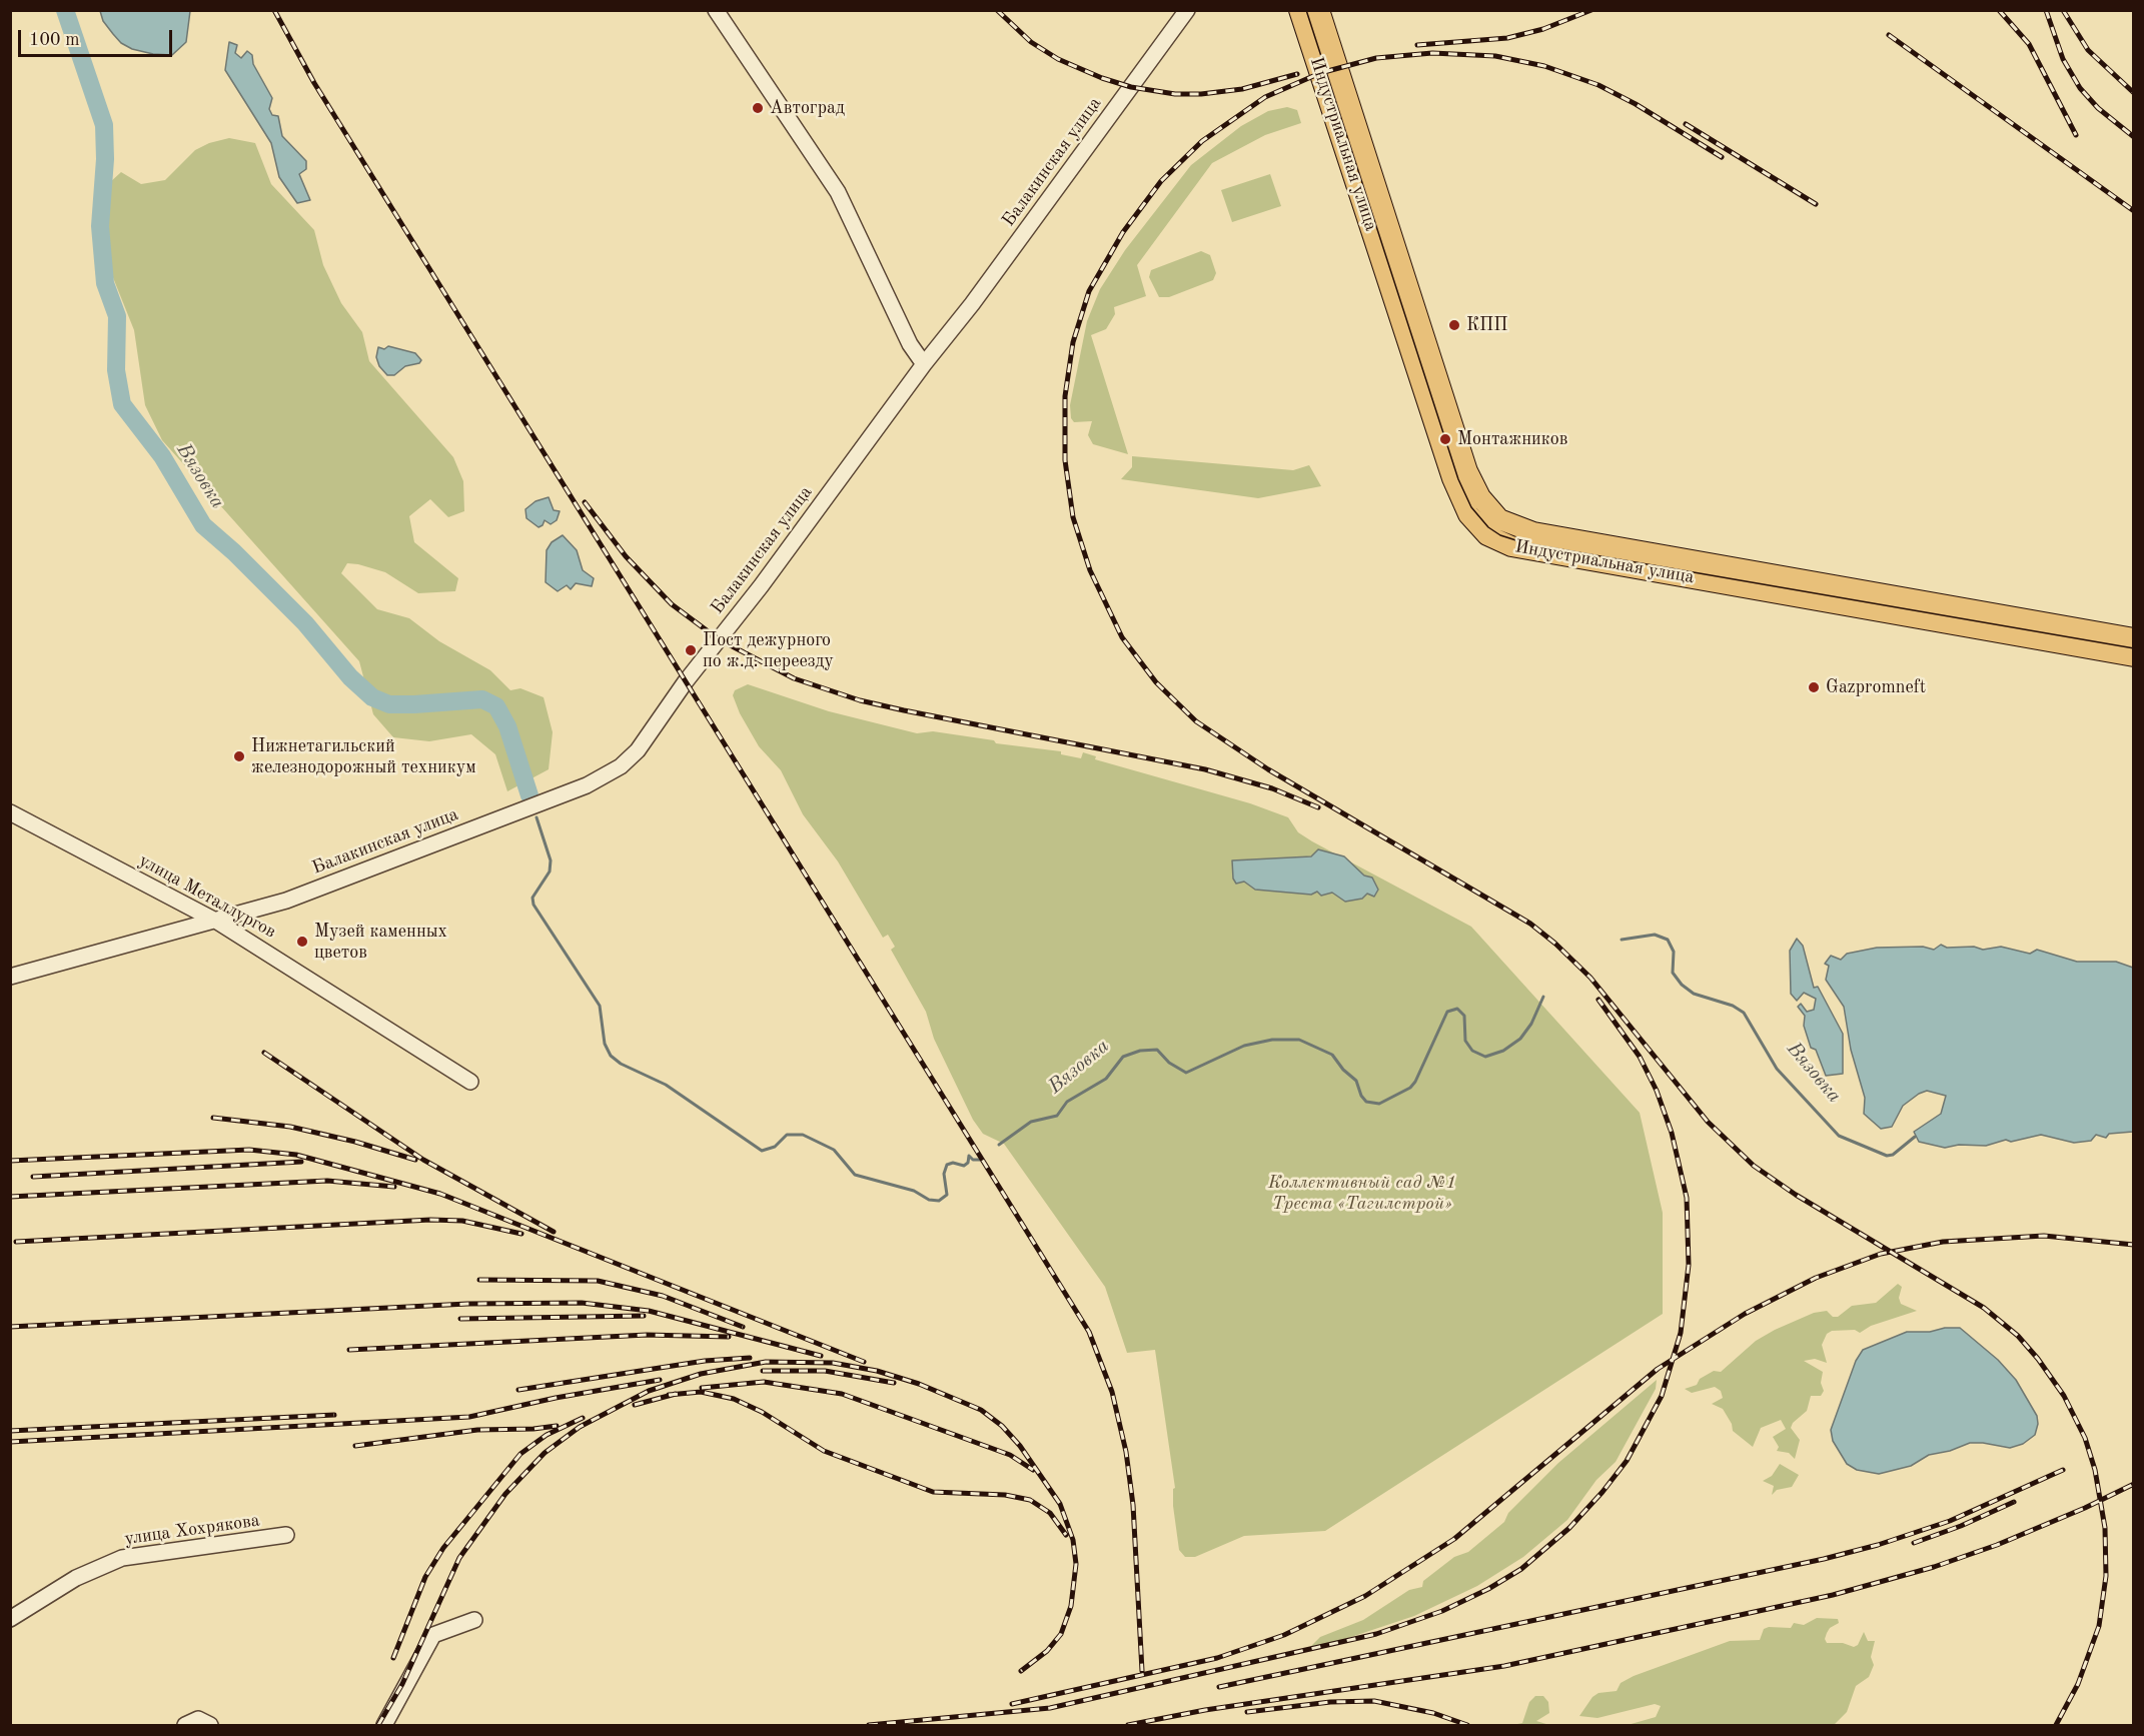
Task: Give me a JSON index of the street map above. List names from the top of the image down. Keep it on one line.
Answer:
{"streets":{"main road":["Индустриальная улица"],"street":["Балакинская улица","улица Металлургов","улица Хохрякова"]},"crossings":[["Балакинская улица","улица Металлургов"]],"water":["Вязовка"],"parks":["Коллективный сад №1 Треста «Тагилстрой»"],"places":["Автоград","КПП","Монтажников","Пост дежурного по ж.д. переезду","Gazpromneft","Нижнетагильский железнодорожный техникум","Музей каменных цветов"],"scale_bar":"100 m"}
